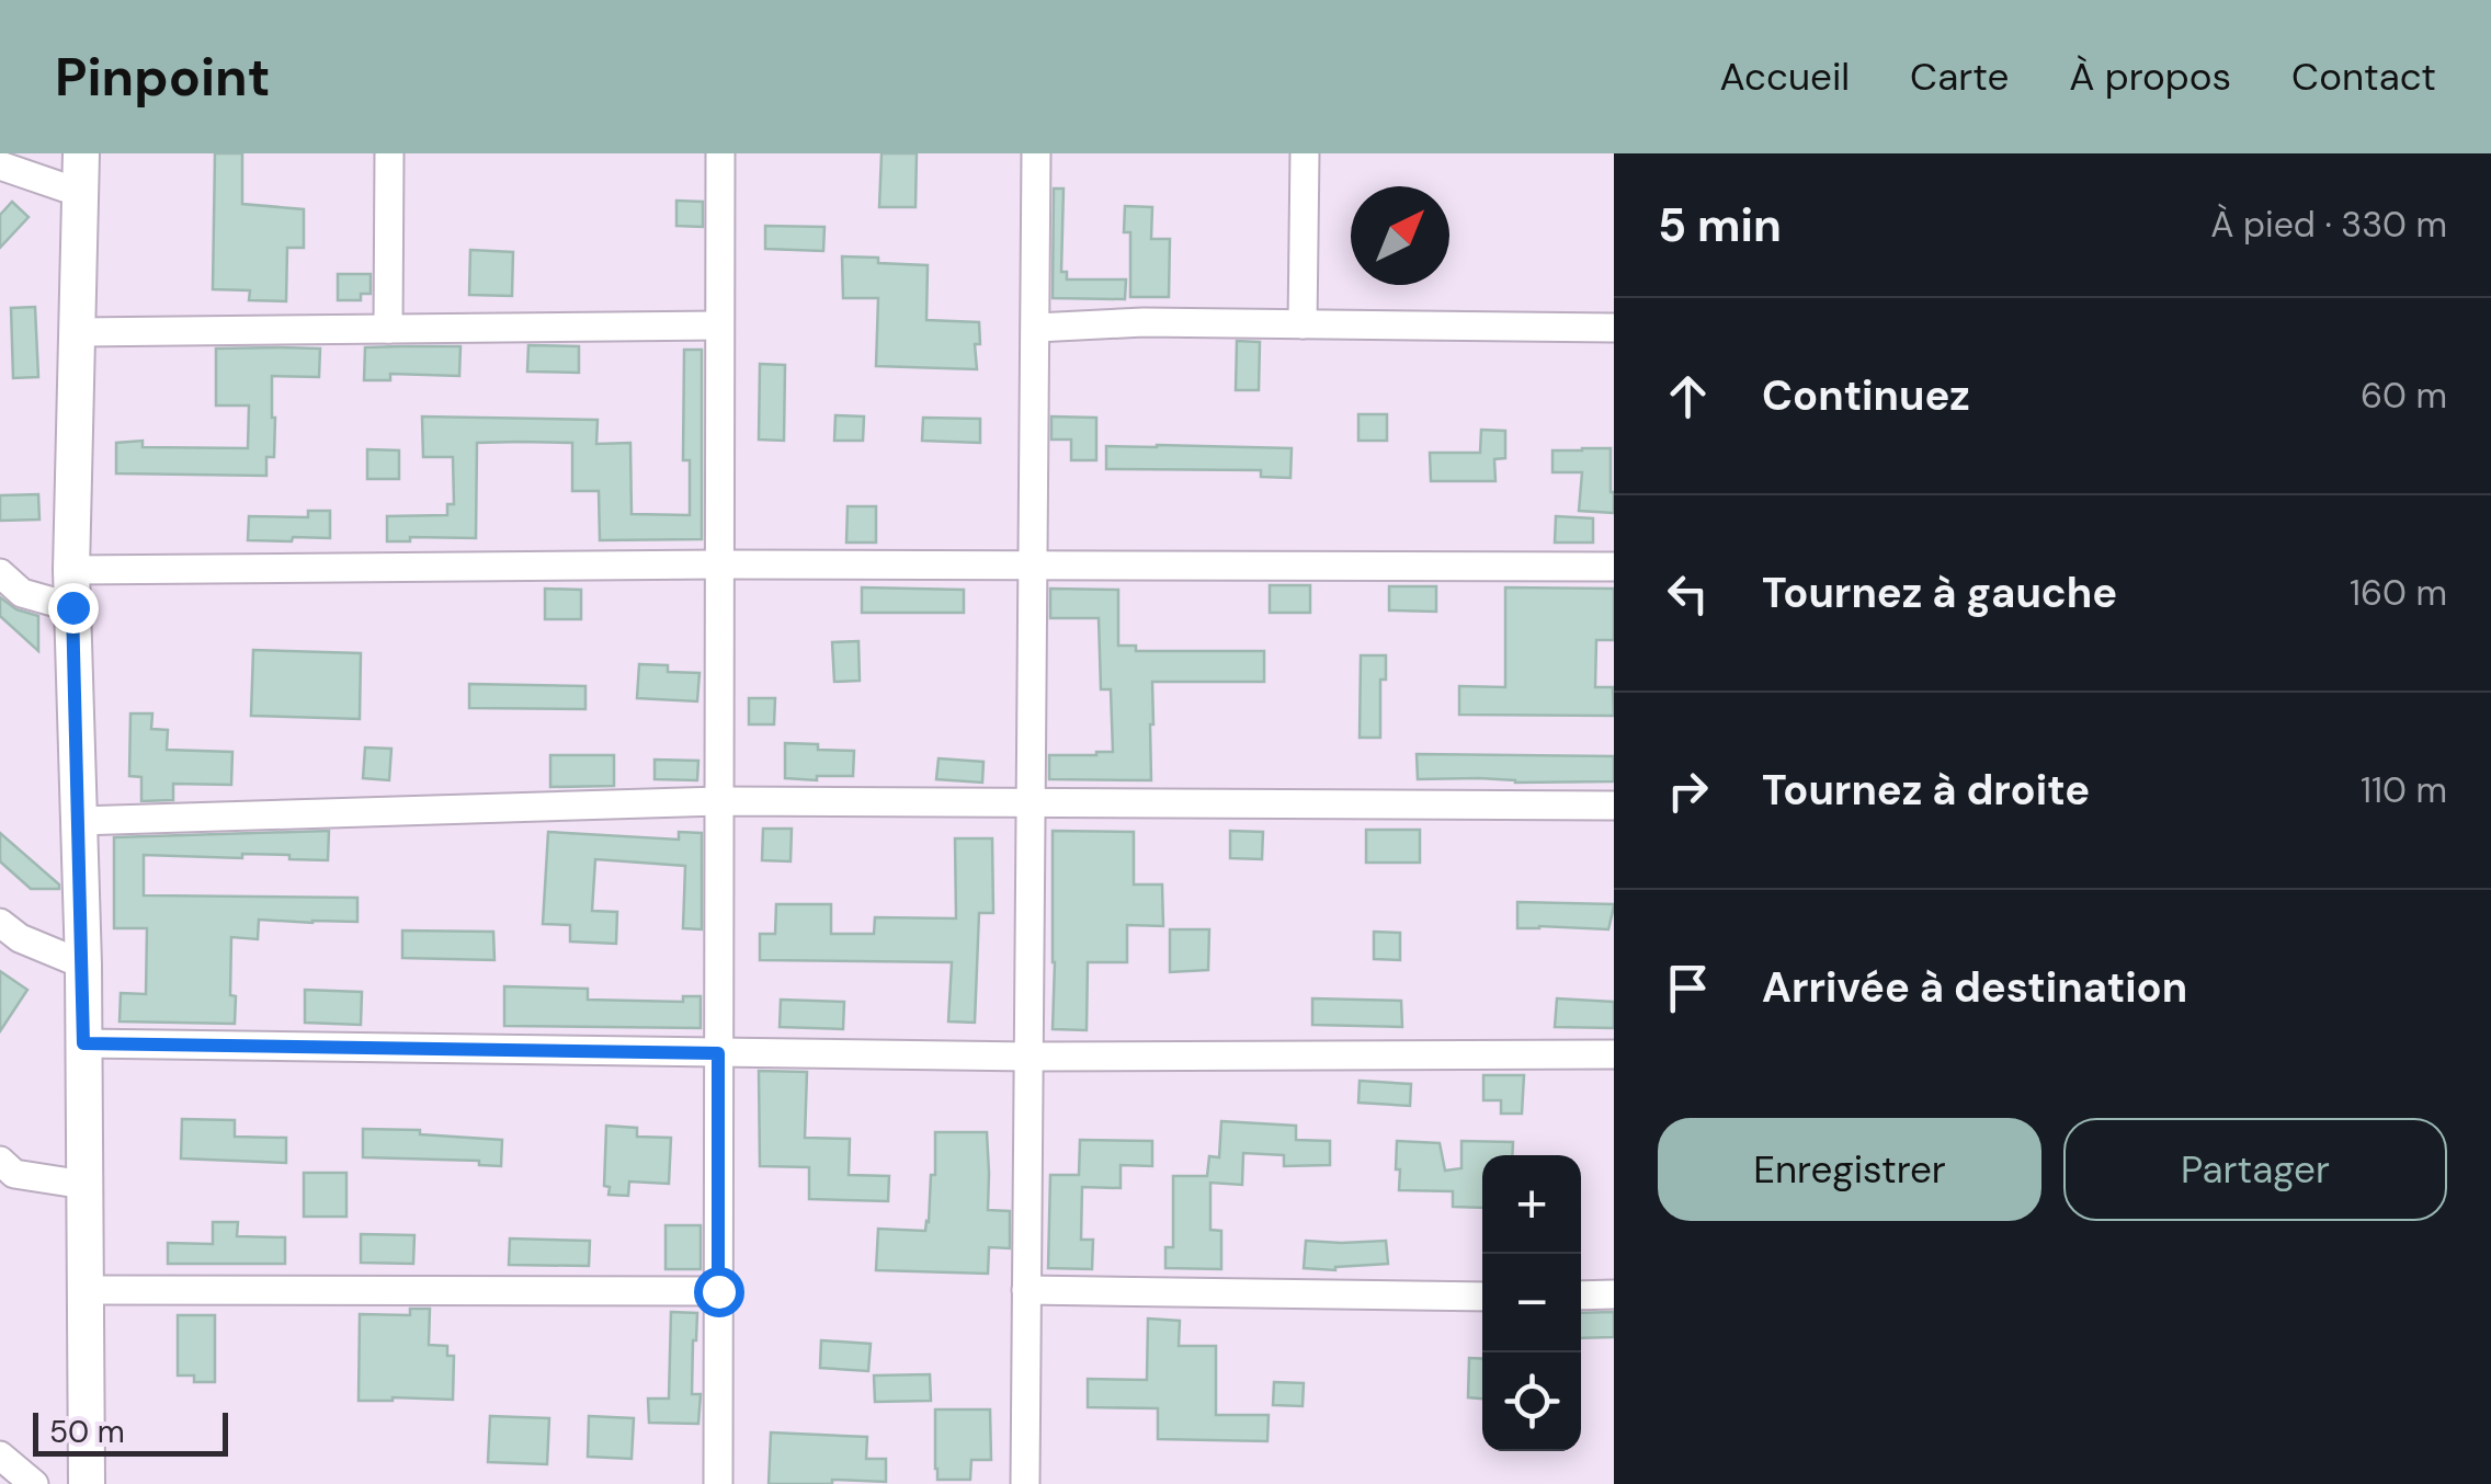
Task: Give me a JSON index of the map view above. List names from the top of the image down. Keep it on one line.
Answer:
{"scale_bar":"50 m","north":"top right","page":{"header":"Pinpoint","nav":["Accueil","Carte","À propos","Contact"],"heading":["5 min","À pied · 330 m"],"list":[["Continuez","60 m"],["Tournez à gauche","160 m"],["Tournez à droite","110 m"],"Arrivée à destination"],"buttons":["Enregistrer","Partager"],"map_buttons":["+","−"],"scale":"50 m"}}
